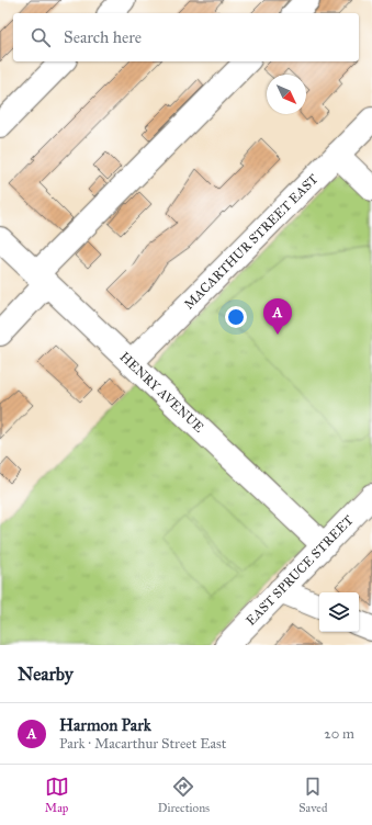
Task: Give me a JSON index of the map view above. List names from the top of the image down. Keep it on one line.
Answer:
{"streets":{"street":["MACARTHUR STREET EAST","HENRY AVENUE","EAST SPRUCE STREET"]},"crossings":[["MACARTHUR STREET EAST","HENRY AVENUE"],["HENRY AVENUE","EAST SPRUCE STREET"]],"north":"bottom right","page":{"search":"Search here","pins":"A","heading":"Nearby","list":[{"mark":"A","name":"Harmon Park","note":"Park · Macarthur Street East","value":"20 m"}],"nav":["Map","Directions","Saved"]}}
